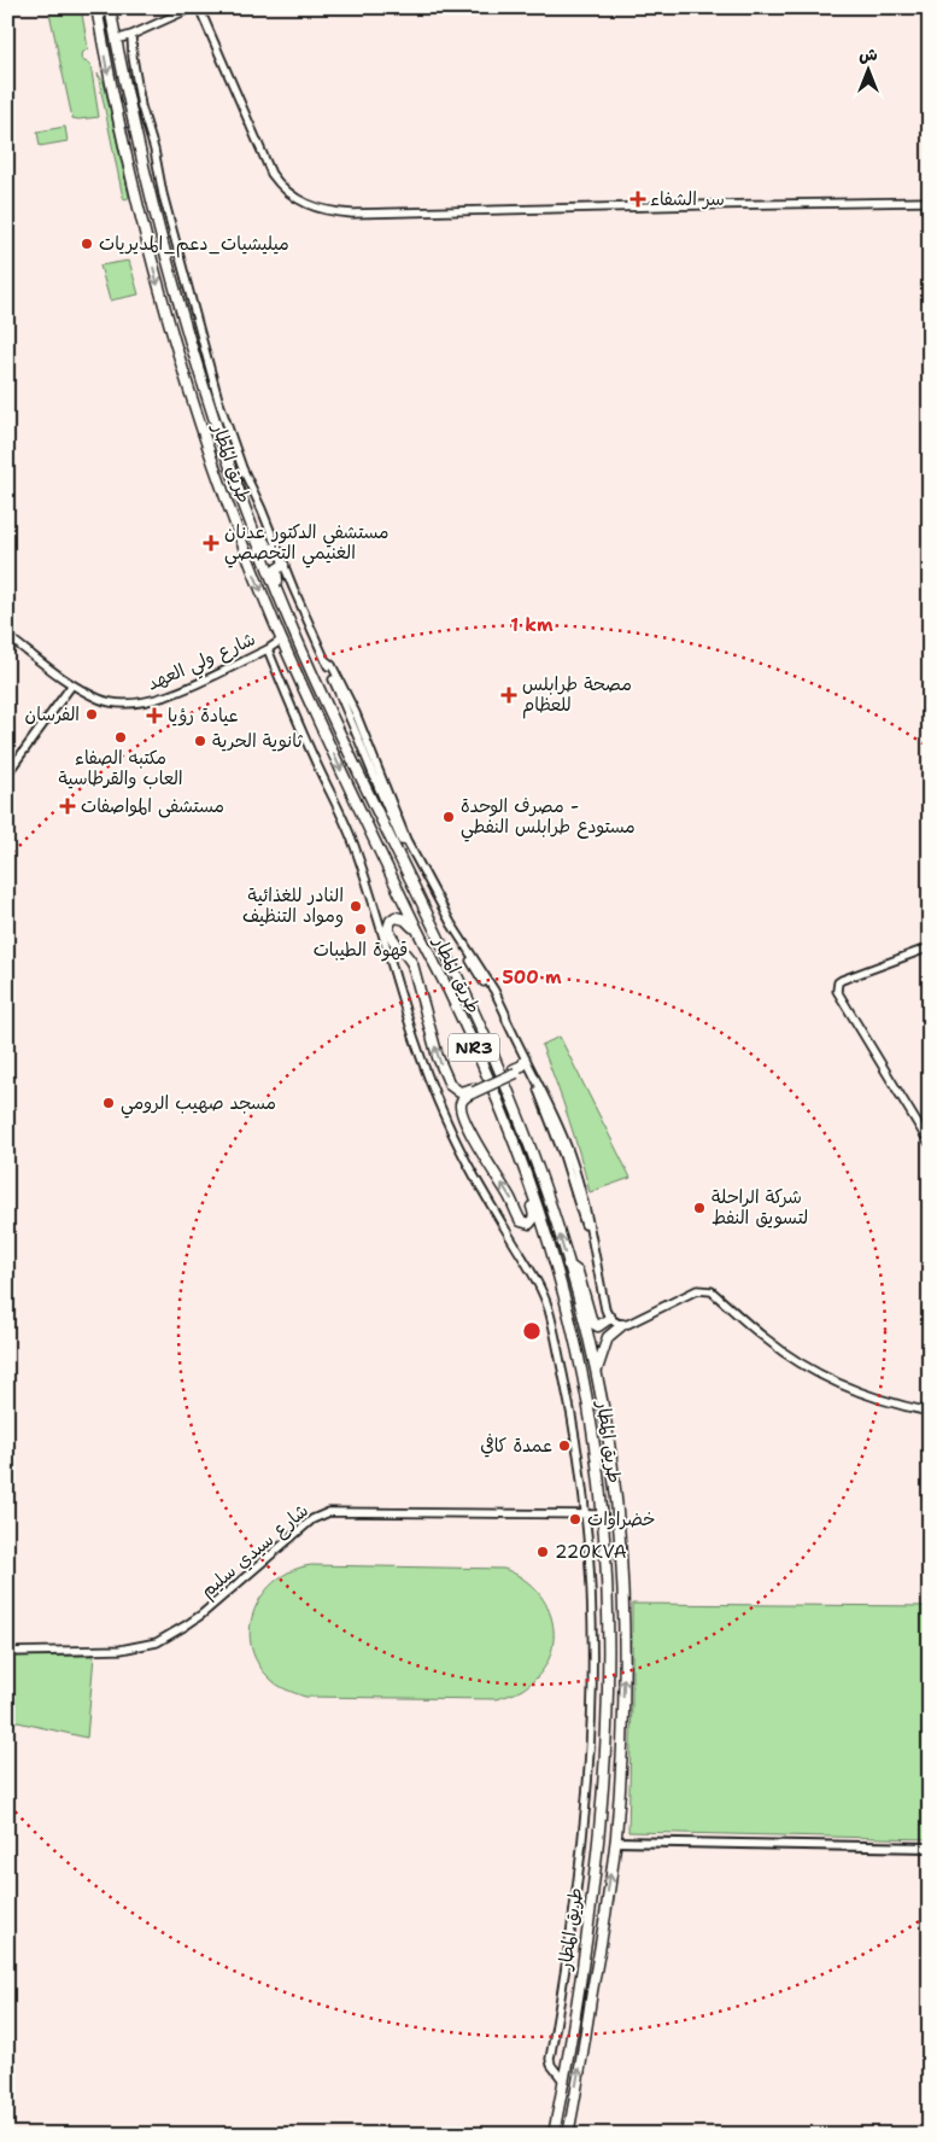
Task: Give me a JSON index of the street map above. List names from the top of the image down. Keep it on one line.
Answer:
{"streets":{"highway":["طريق المطار","NR3"],"street":["شارع ولي العهد","شارع سيدي سليم"]},"crossings":[["طريق المطار","شارع ولي العهد"],["طريق المطار","شارع سيدي سليم"]],"places":{"health":["سر الشفاء","مستشفي الدكتور عدنان الغنيمي التخصصي","مصحة طرابلس للعظام","عيادة رؤيا","مستشفى المواصفات"],"other":["ميليشيات_دعم_المديريات","الفرسان","مكتبه الصفاء العاب والقرطاسية","ثانوية الحرية","مصرف الوحدة - مستودع طرابلس النفطي","النادر للغذائية ومواد التنظيف","قهوة الطيبات","مسجد صهيب الرومي","شركة الراحلة لتسويق النفط","عمدة كافي","خضراوات","220KVA"]},"north":"top","rings":["1 km","500 m"]}
